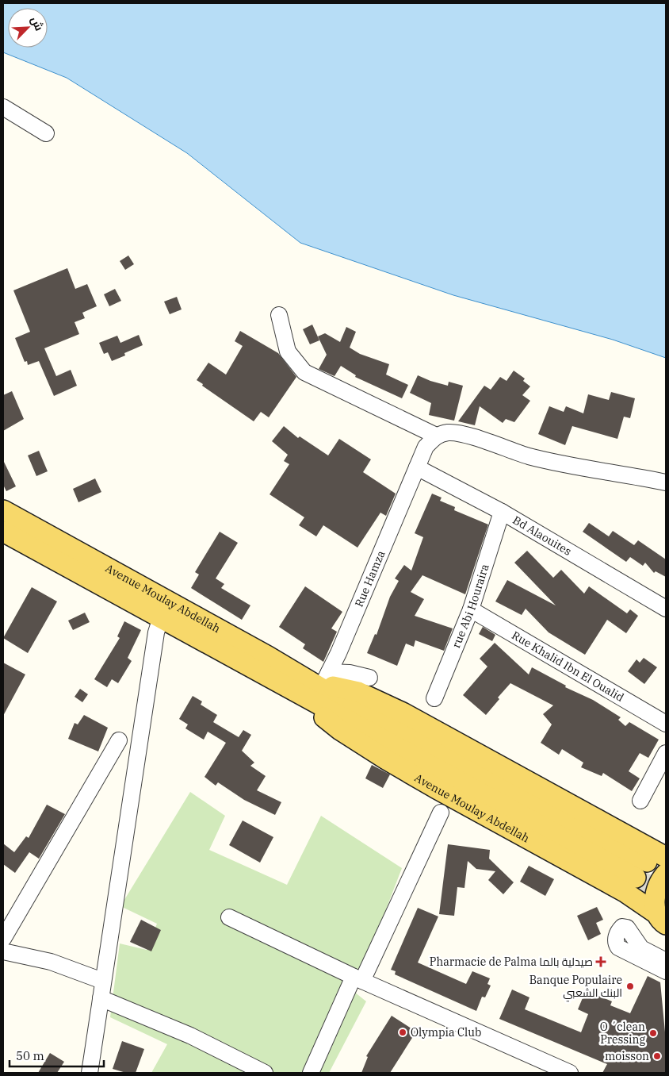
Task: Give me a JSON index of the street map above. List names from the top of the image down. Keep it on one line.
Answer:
{"streets":{"main road":["Avenue Moulay Abdellah"],"street":["Bd Alaouites","Rue Hamza","rue Abi Houraira","Rue Khalid Ibn El Oualid"]},"crossings":[["Bd Alaouites","Rue Hamza"],["Bd Alaouites","rue Abi Houraira"],["Rue Hamza","Avenue Moulay Abdellah"],["rue Abi Houraira","Rue Khalid Ibn El Oualid"]],"places":{"health":["Pharmacie de Palma صيدلية بالما"],"other":["Banque Populaire البنك الشعبي","Olympia Club","O ´clean Pressing","moisson"]},"scale_bar":"50 m","north":"top right"}
